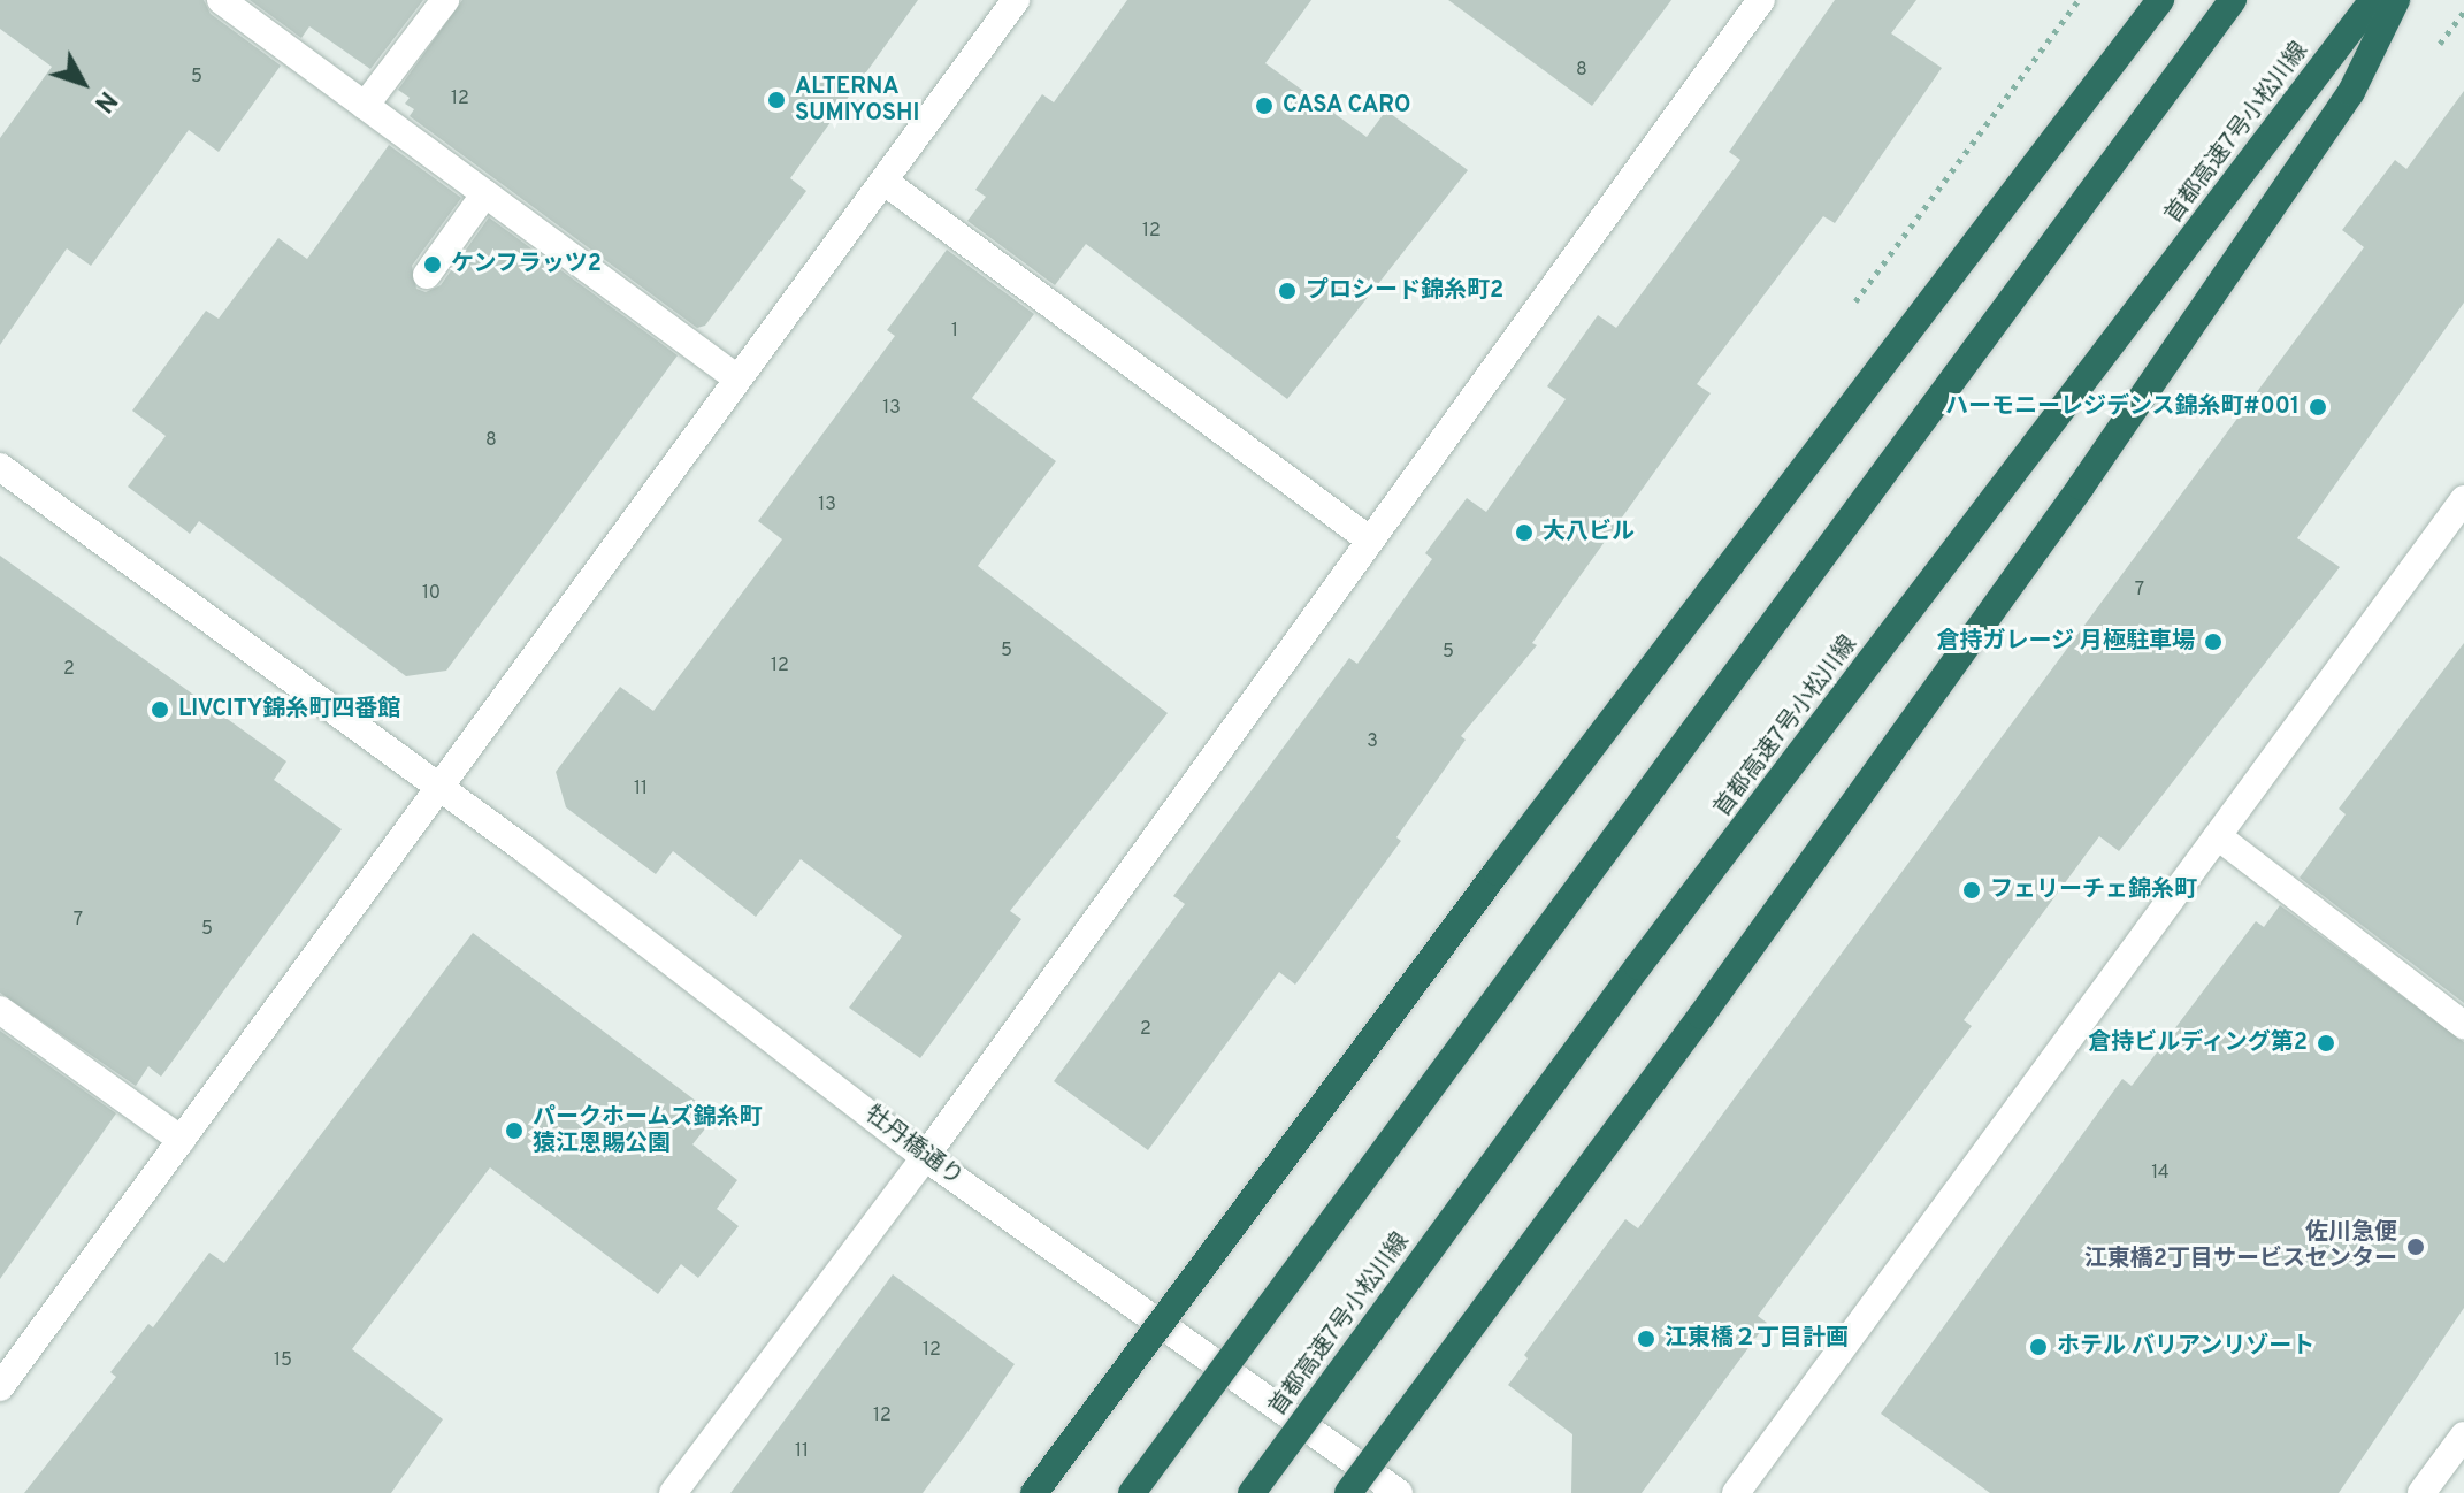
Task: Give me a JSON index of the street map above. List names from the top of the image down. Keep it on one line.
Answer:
{"streets":{"highway":["首都高速7号小松川線"],"street":["牡丹橋通り"]},"places":["ALTERNA SUMIYOSHI","CASA CARO","ケンフラッツ2","プロシード錦糸町2","ハーモニーレジデンス錦糸町#001","大八ビル","倉持ガレージ 月極駐車場","LIVCITY錦糸町四番館","フェリーチェ錦糸町","倉持ビルディング第2","パークホームズ錦糸町 猿江恩賜公園","佐川急便 江東橋2丁目サービスセンター","江東橋２丁目計画","ホテル バリアンリゾート"],"house_numbers":["8","5","12","12","1","13","8","13","7","10","5","5","12","2","3","11","7","5","2","14","12","15","12","11"],"north":"bottom right"}
